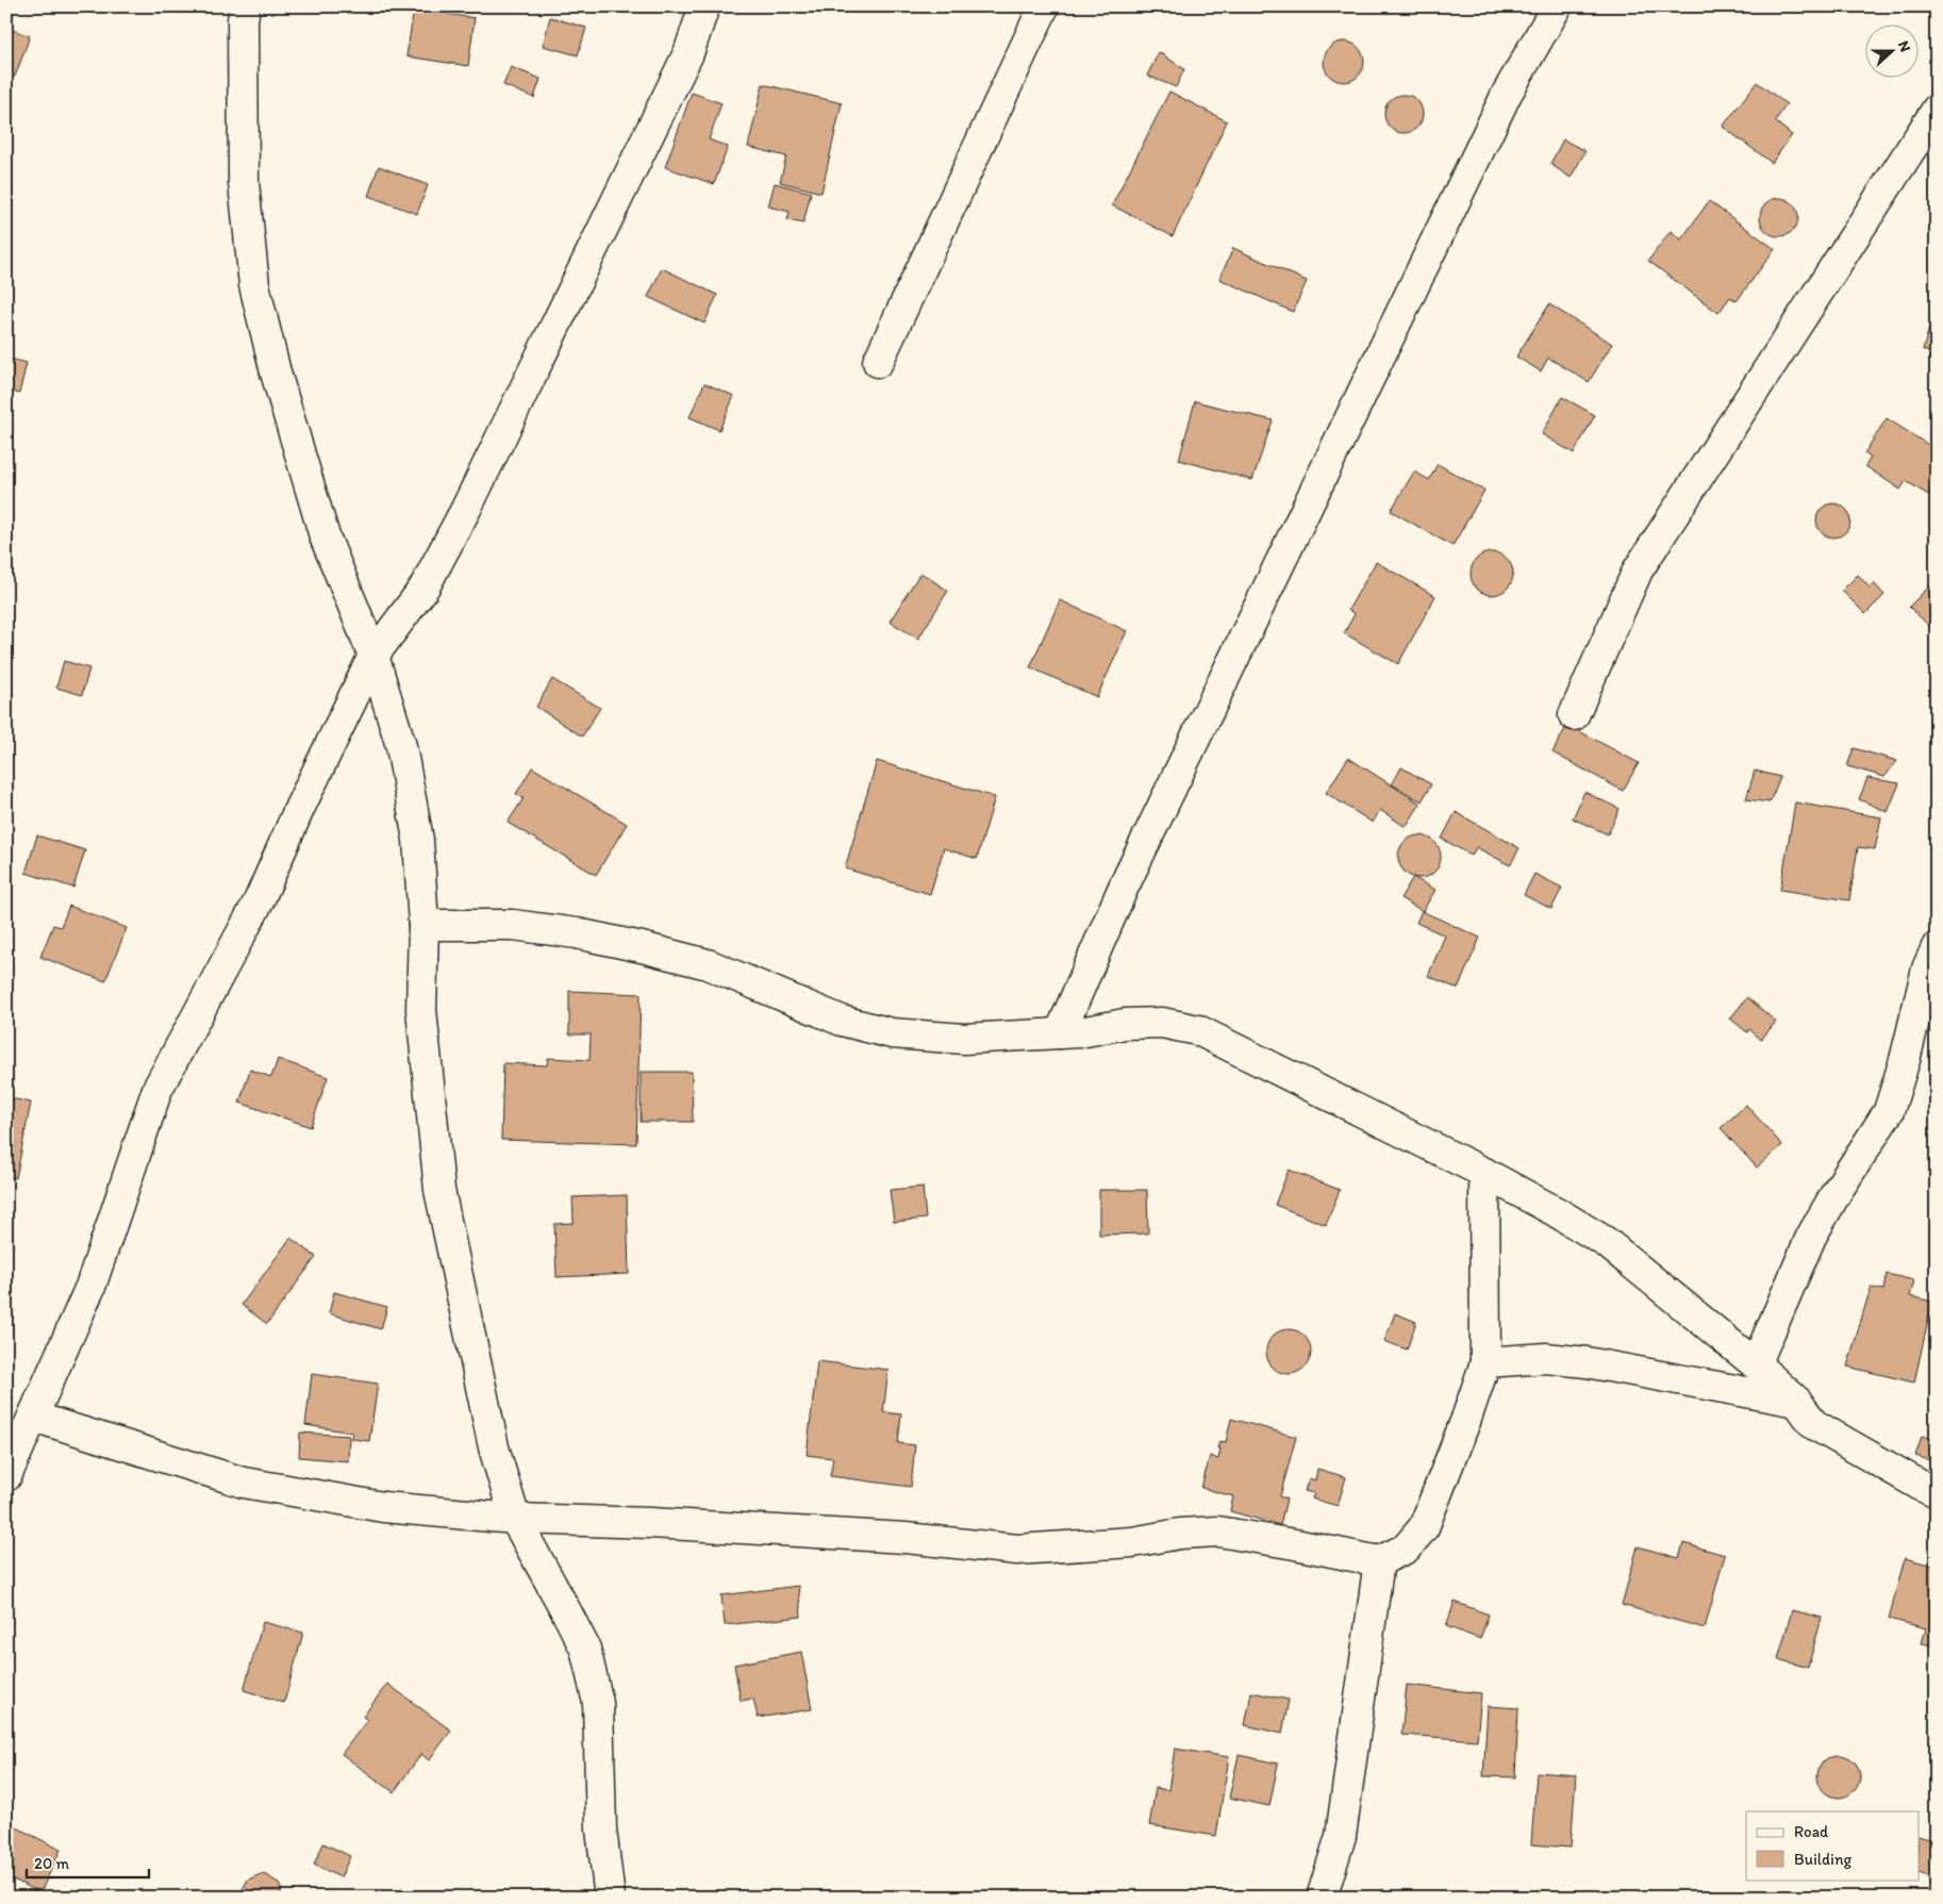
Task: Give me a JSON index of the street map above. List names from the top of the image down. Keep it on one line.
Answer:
{"legend":["Road","Building"],"scale_bar":"20 m","north":"right"}
